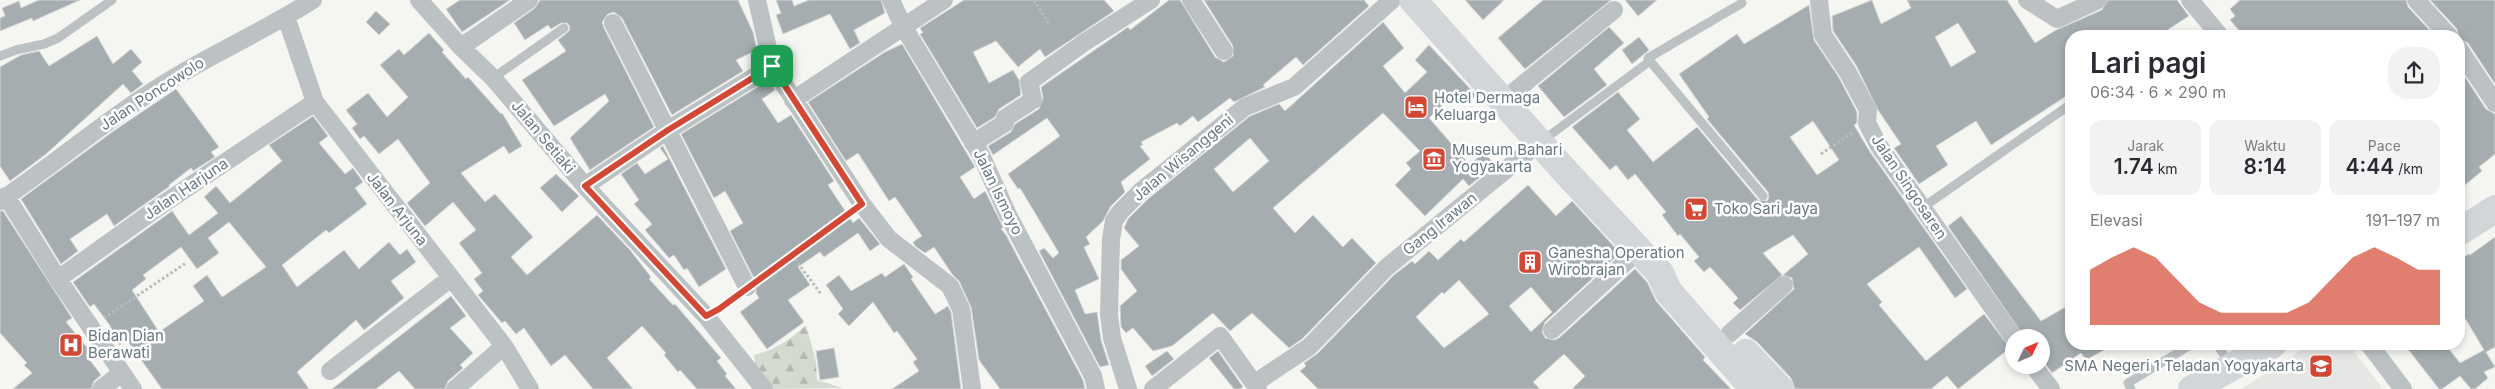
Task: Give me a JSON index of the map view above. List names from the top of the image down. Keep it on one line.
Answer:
{"streets":{"street":["Jalan Poncowolo","Jalan Setiaki","Jalan Wisanggeni","Jalan Singosaren","Jalan Harjuna","Jalan Ismoyo","Jalan Arjuna","Gang Irawan"]},"crossings":[["Jalan Poncowolo","Jalan Arjuna"],["Jalan Harjuna","Jalan Arjuna"]],"places":{"hotel":["Hotel Dermaga Keluarga"],"museum":["Museum Bahari Yogyakarta"],"supermarket":["Toko Sari Jaya"],"building":["Ganesha Operation Wirobrajan"],"hospital":["Bidan Dian Berawati"],"school or university":["SMA Negeri 1 Teladan Yogyakarta"]},"north":"top right","page":{"heading":["Lari pagi","06:34 · 6 × 290 m"],"stats":[["Jarak","1.74 km"],["Waktu","8:14"],["Pace","4:44 /km"]],"chart":["Elevasi","191–197 m"]}}
